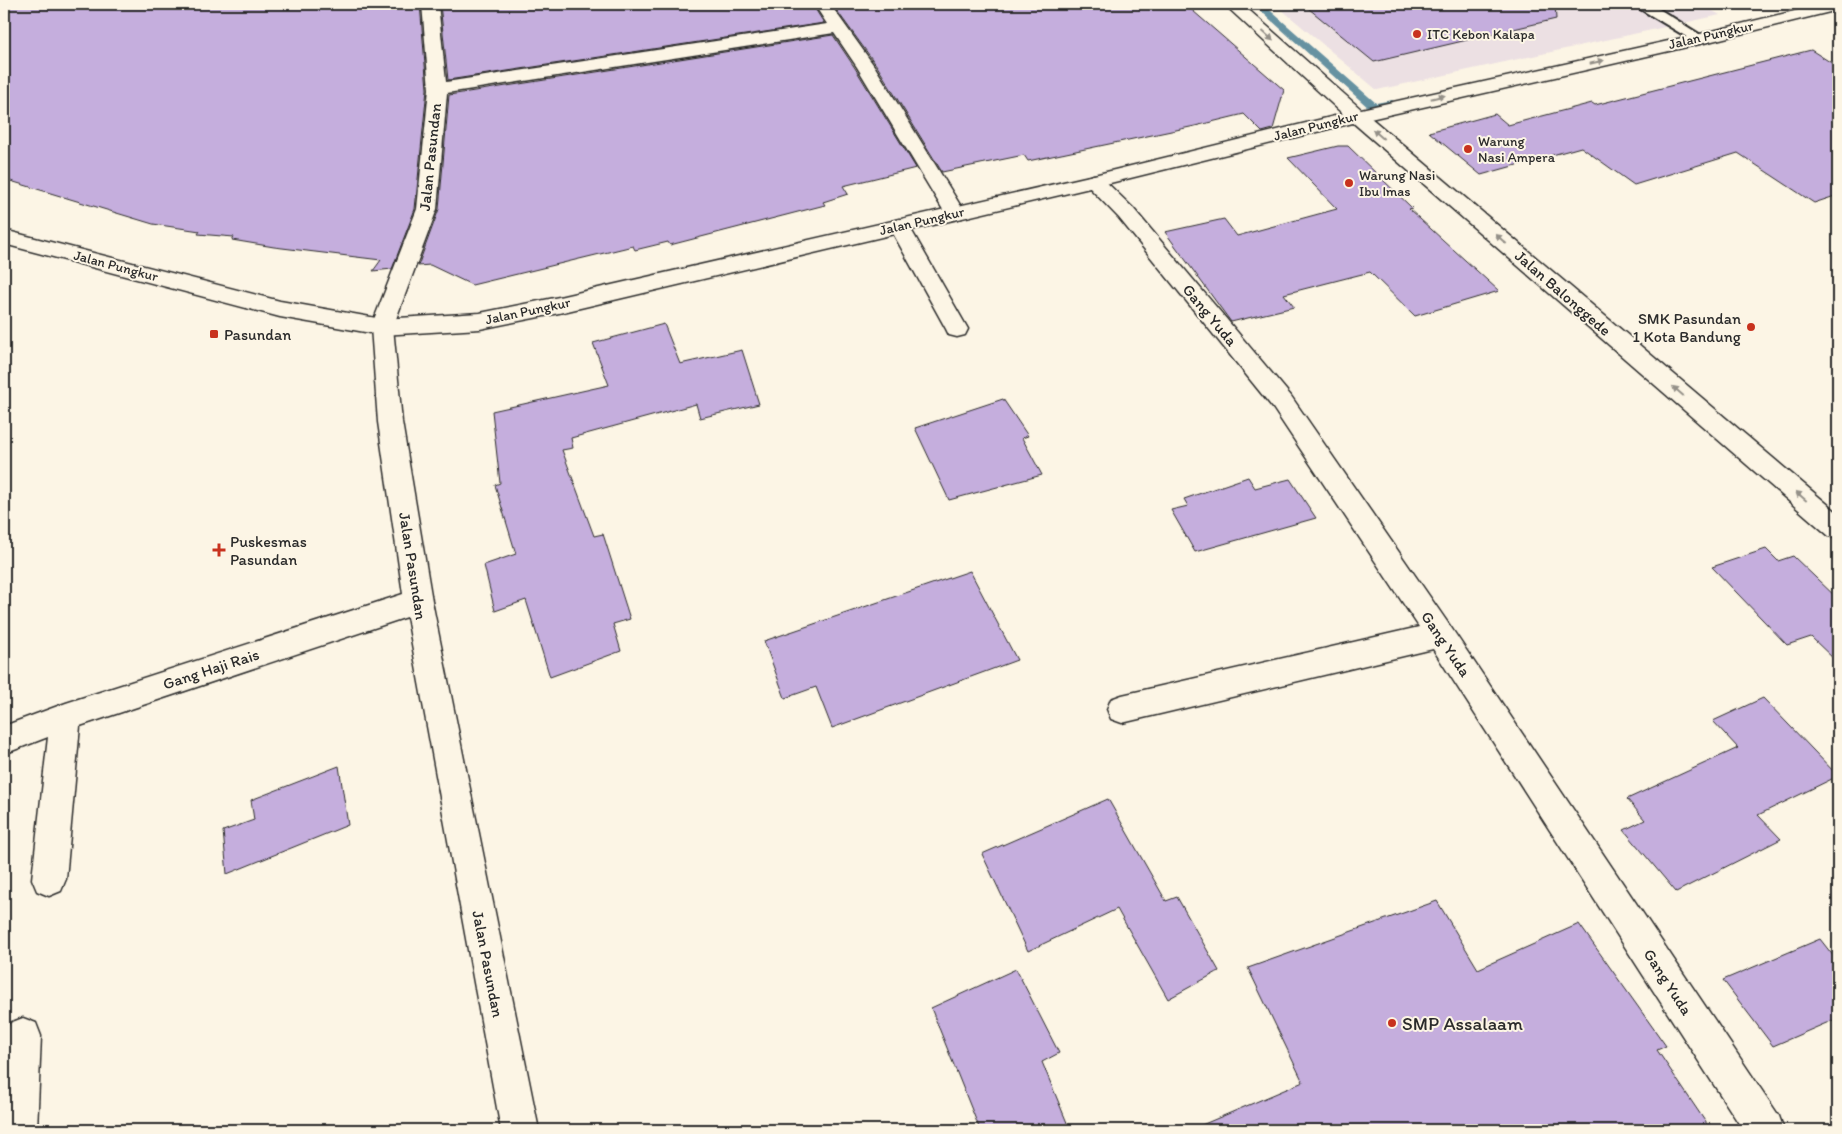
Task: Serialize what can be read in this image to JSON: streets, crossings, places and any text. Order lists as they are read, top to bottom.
{
  "streets": {
    "street": [
      "Jalan Pungkur",
      "Jalan Pasundan",
      "Jalan Balonggede",
      "Gang Yuda",
      "Gang Haji Rais"
    ]
  },
  "crossings": [
    ["Jalan Pungkur", "Jalan Pasundan"],
    ["Jalan Pungkur", "Jalan Balonggede"],
    ["Jalan Pungkur", "Gang Yuda"],
    ["Jalan Pasundan", "Gang Haji Rais"]
  ],
  "places": {
    "other": [
      "ITC Kebon Kalapa",
      "Warung Nasi Ampera",
      "Warung Nasi Ibu Imas",
      "SMK Pasundan 1 Kota Bandung",
      "SMP Assalaam"
    ],
    "transit": ["Pasundan"],
    "health": ["Puskesmas Pasundan"]
  }
}
